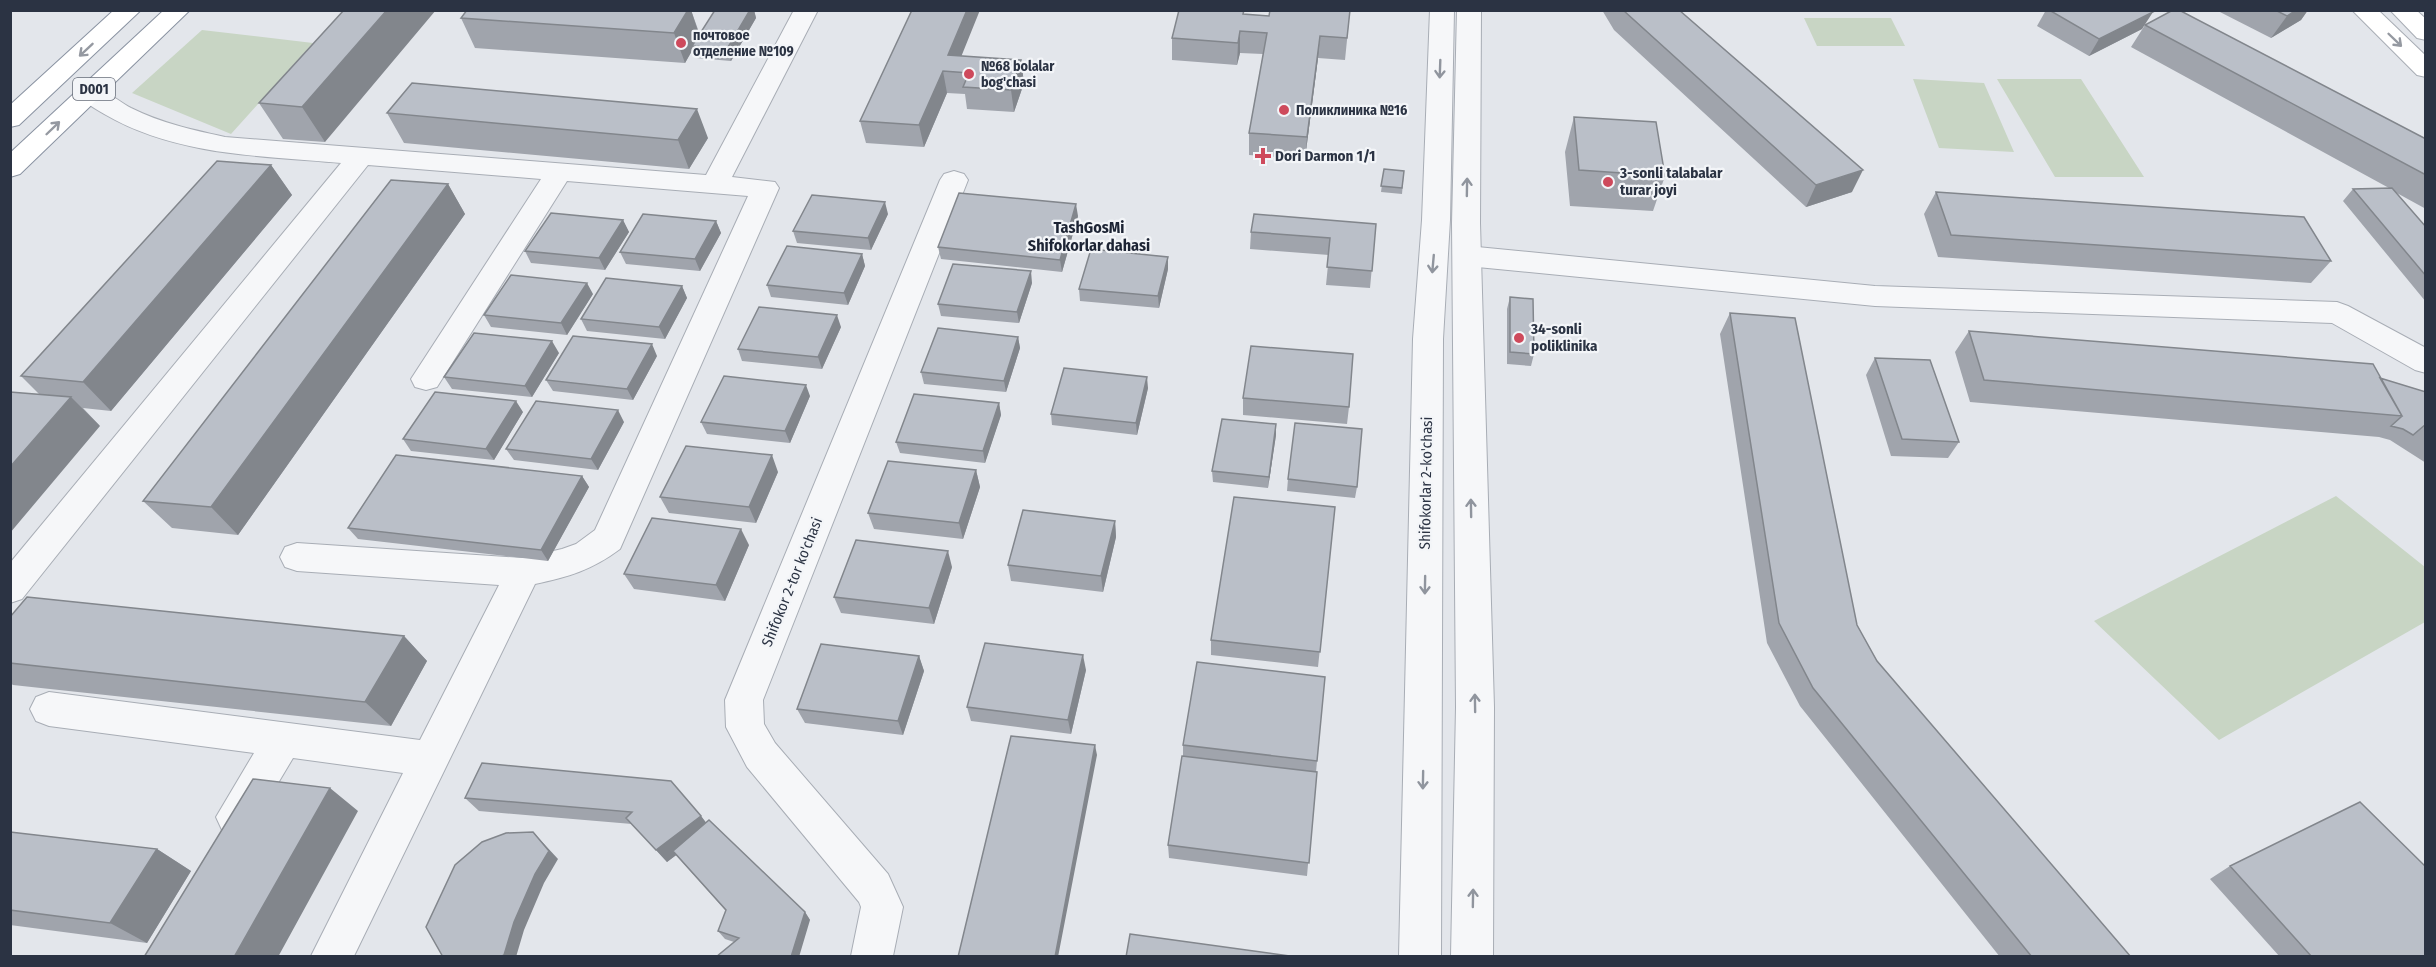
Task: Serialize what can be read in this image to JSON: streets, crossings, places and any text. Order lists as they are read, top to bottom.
{
  "streets": {
    "main road": ["D001"],
    "street": ["Shifokorlar 2-ko'chasi", "Shifokor 2-tor ko'chasi"]
  },
  "districts": ["TashGosMi Shifokorlar dahasi"],
  "places": {
    "other": [
      "почтовое отделение №109",
      "№68 bolalar bog'chasi",
      "Поликлиника №16",
      "3-sonli talabalar turar joyi",
      "34-sonli poliklinika"
    ],
    "health": ["Dori Darmon 1/1"]
  }
}
